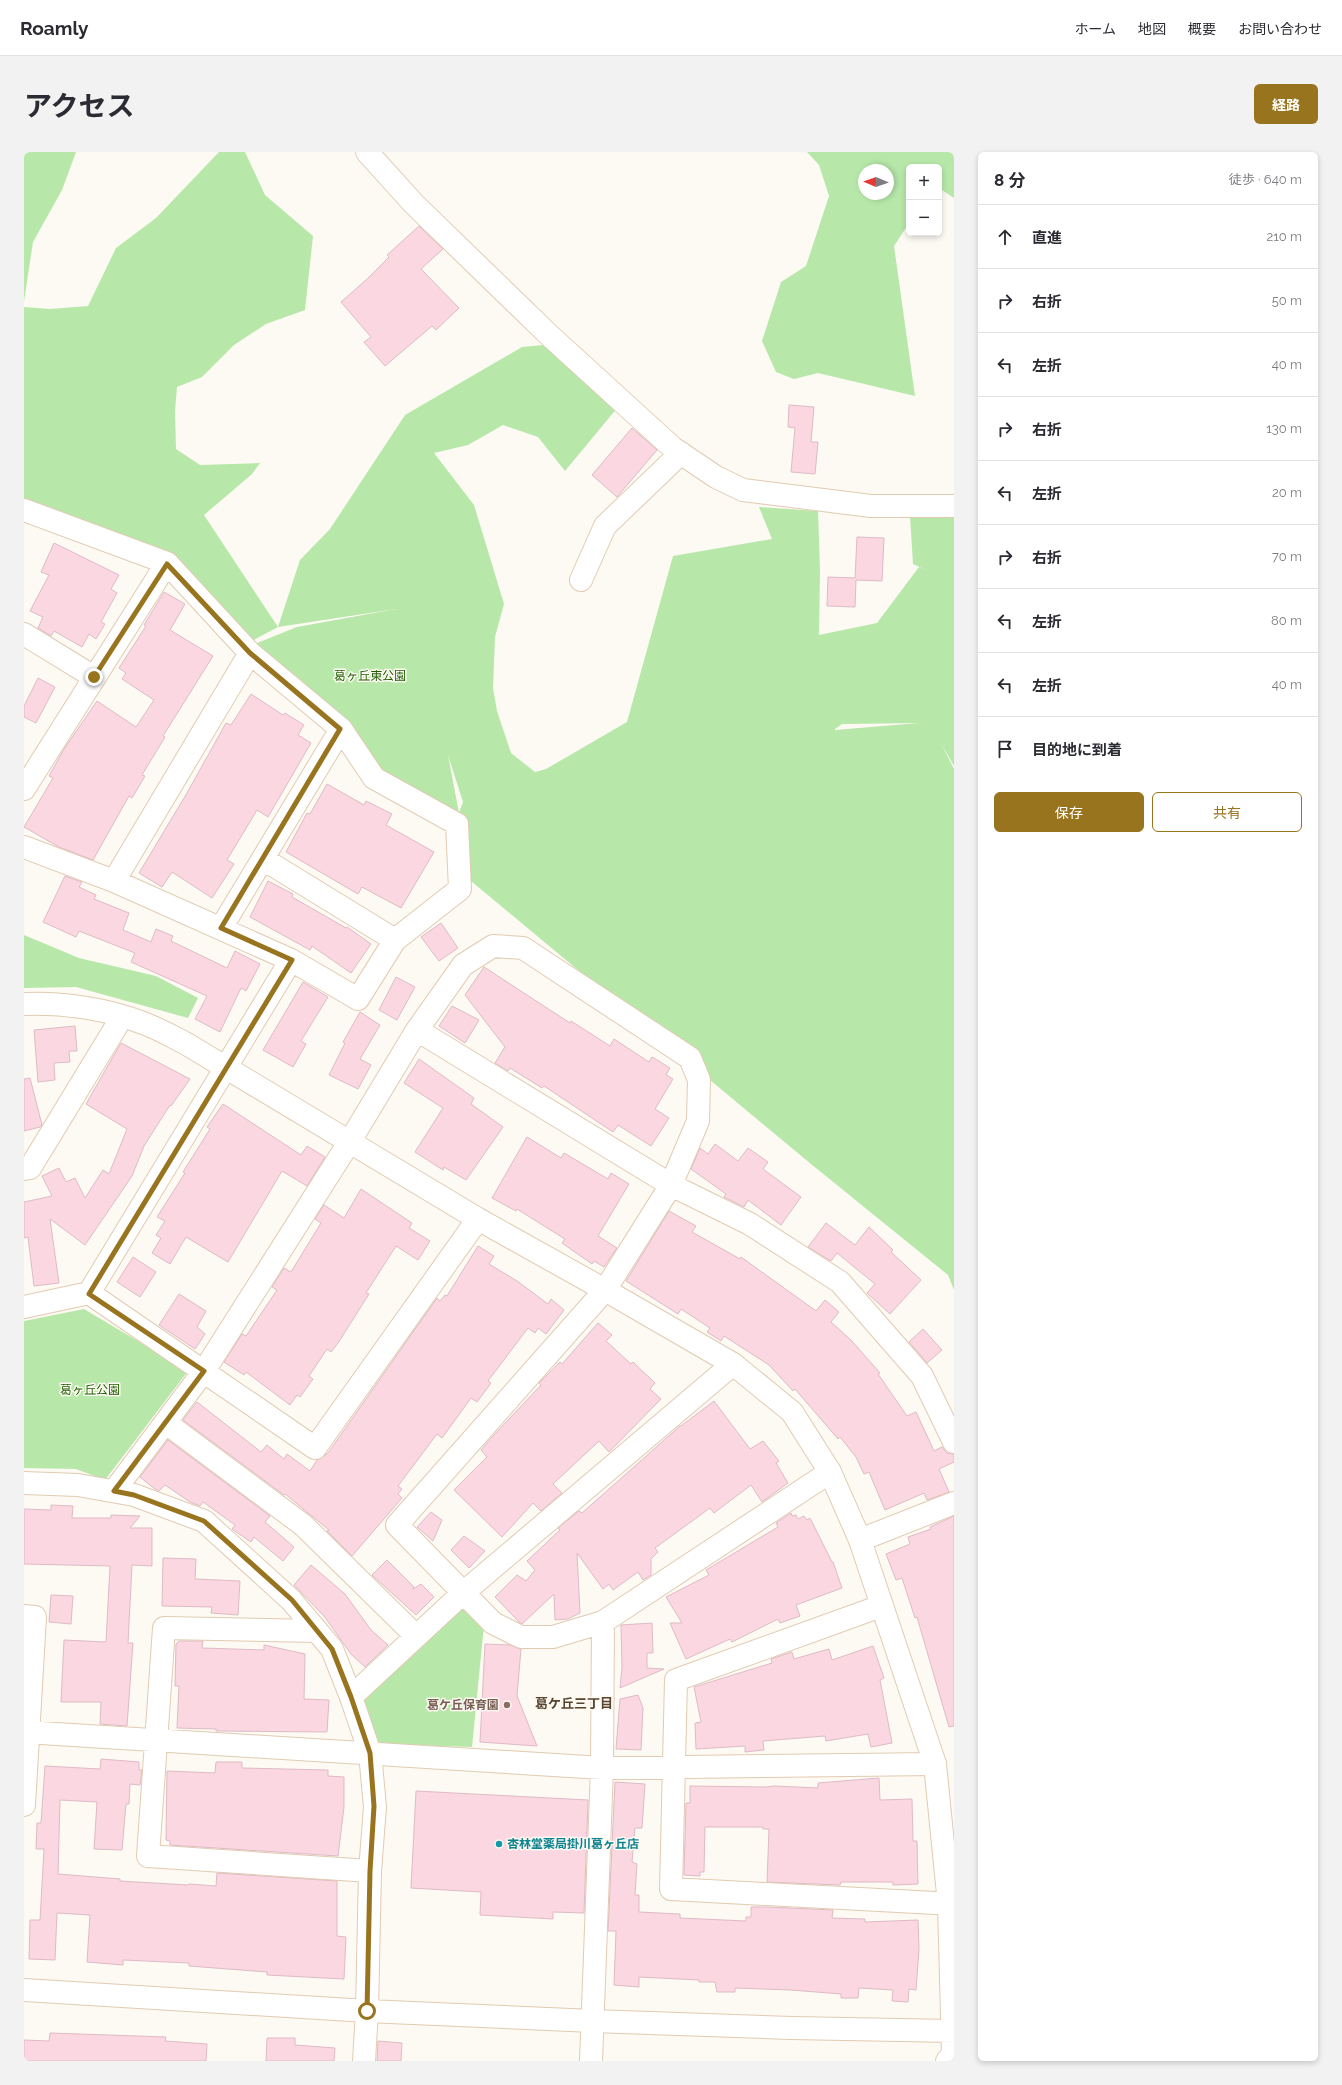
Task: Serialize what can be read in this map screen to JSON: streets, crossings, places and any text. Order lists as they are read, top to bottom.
{
  "districts": ["葛ケ丘三丁目"],
  "parks": ["葛ヶ丘東公園", "葛ヶ丘公園"],
  "places": ["葛ケ丘保育園", "杏林堂薬局掛川葛ヶ丘店"],
  "north": "left",
  "page": {
    "header": "Roamly",
    "nav": [
      "ホーム",
      "地図",
      "概要",
      "お問い合わせ"
    ],
    "title": "アクセス",
    "buttons": [
      "経路",
      ["保存", "共有"]
    ],
    "heading": ["8 分", "徒歩 · 640 m"],
    "map_buttons": ["+", "−"],
    "list": [
      ["直進", "210 m"],
      ["右折", "50 m"],
      ["左折", "40 m"],
      ["右折", "130 m"],
      ["左折", "20 m"],
      ["右折", "70 m"],
      ["左折", "80 m"],
      ["左折", "40 m"],
      "目的地に到着"
    ]
  }
}
